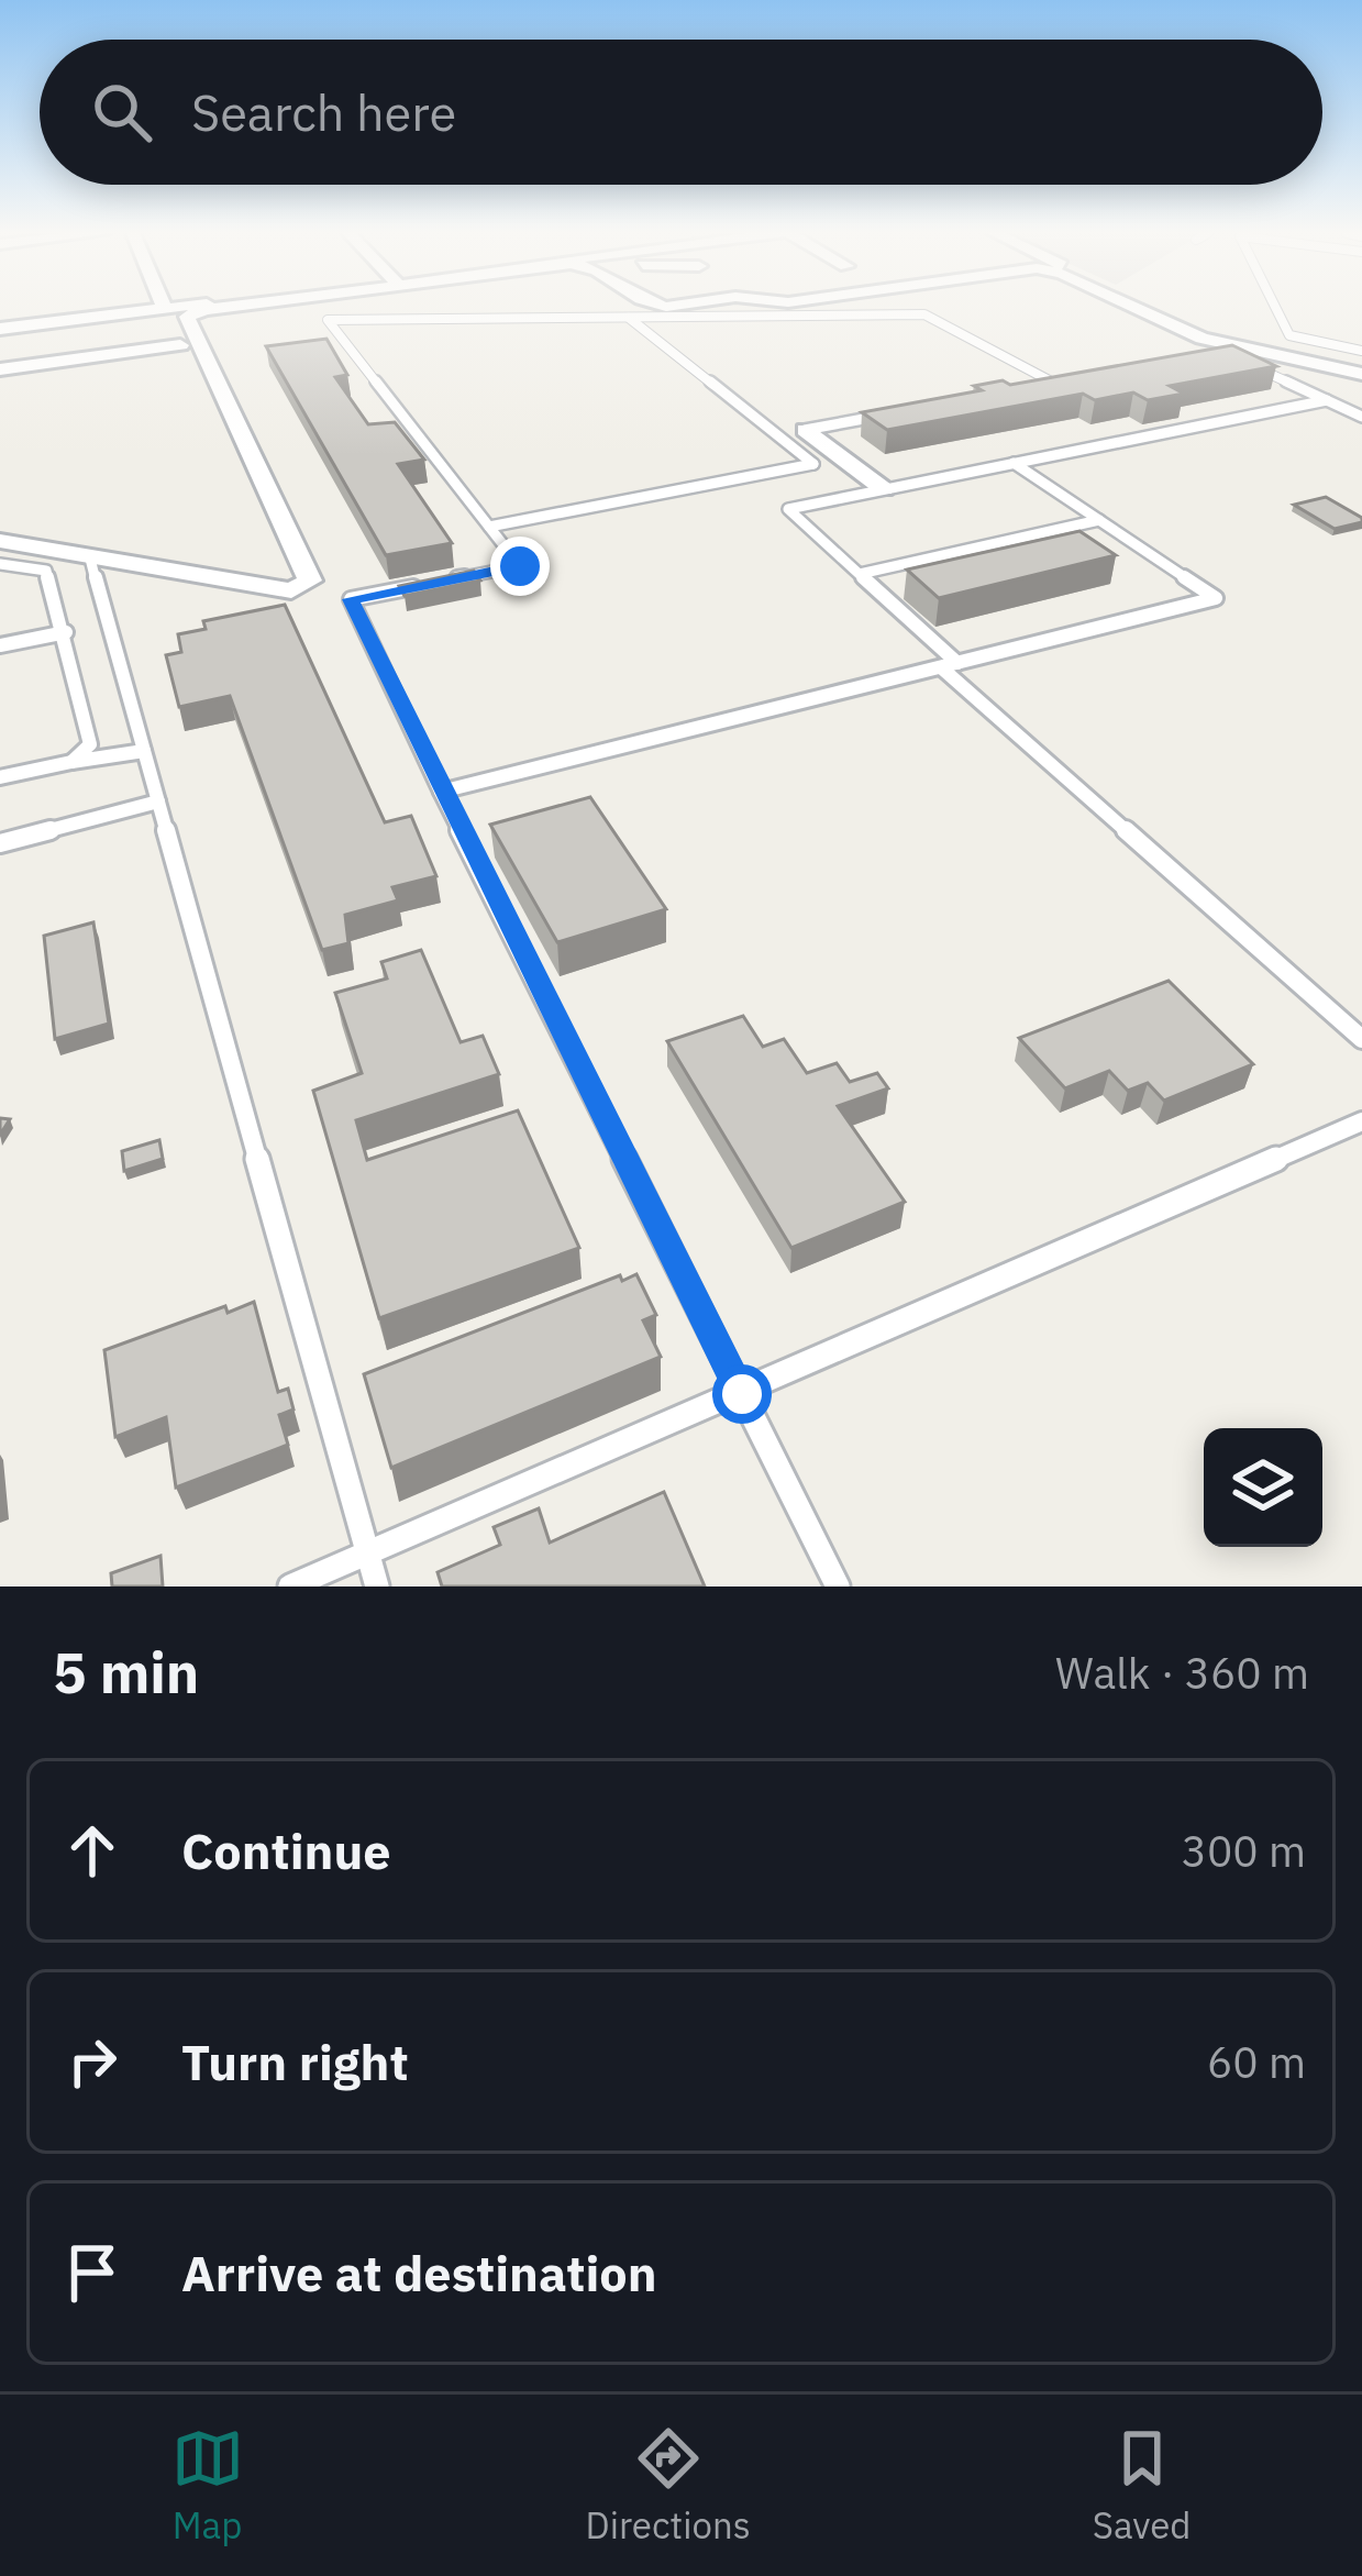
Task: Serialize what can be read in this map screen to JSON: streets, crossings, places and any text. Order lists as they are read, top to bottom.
{
  "page": {
    "search": "Search here",
    "heading": ["5 min", "Walk · 360 m"],
    "list": [
      ["Continue", "300 m"],
      ["Turn right", "60 m"],
      "Arrive at destination"
    ],
    "nav": ["Map", "Directions", "Saved"]
  }
}
